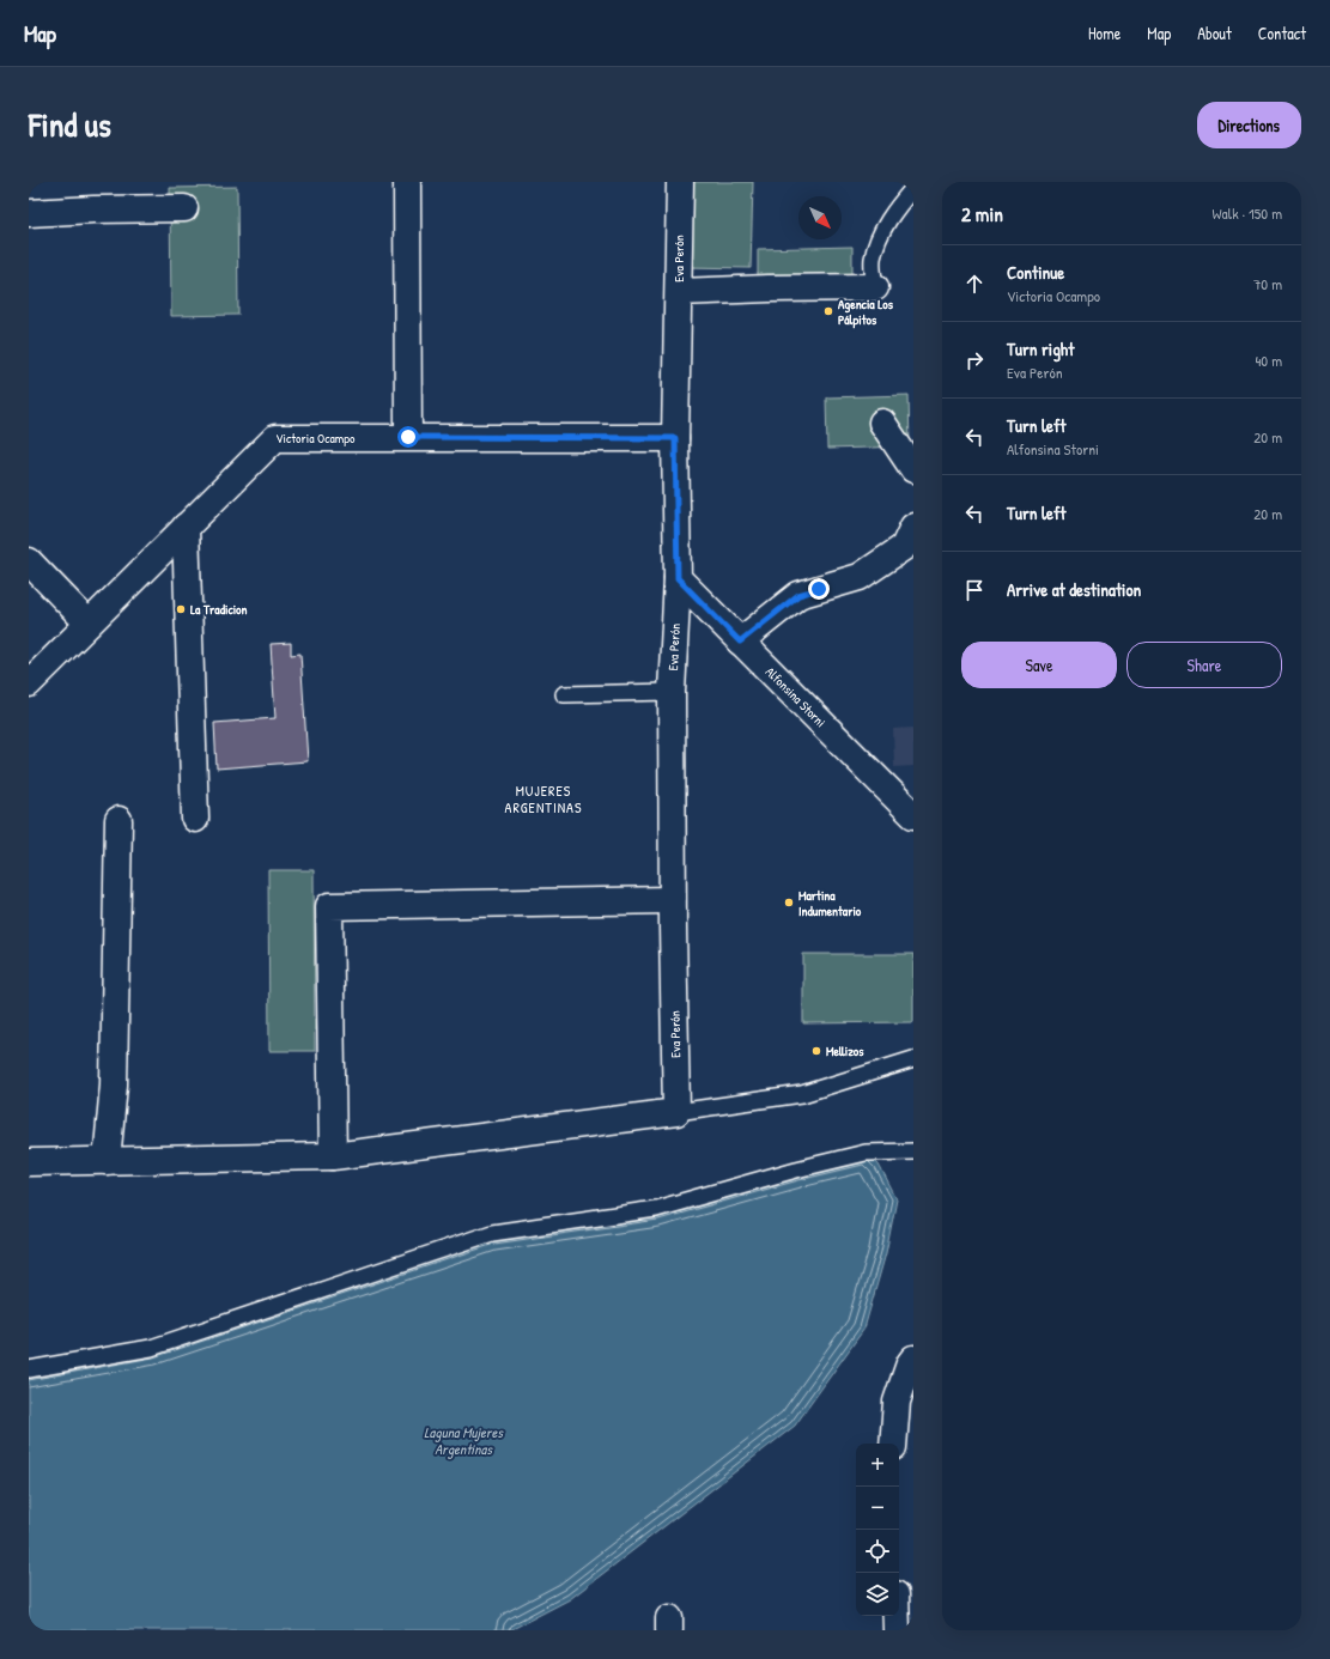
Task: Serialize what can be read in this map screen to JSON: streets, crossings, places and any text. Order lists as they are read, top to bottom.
{
  "streets": {
    "street": ["Eva Perón", "Victoria Ocampo", "Alfonsina Storni"]
  },
  "crossings": [
    ["Eva Perón", "Victoria Ocampo"],
    ["Eva Perón", "Alfonsina Storni"]
  ],
  "districts": ["MUJERES ARGENTINAS"],
  "water": ["Laguna Mujeres Argentinas"],
  "places": [
    "Agencia Los Pálpitos",
    "La Tradicion",
    "Martina Indumentario",
    "Mellizos"
  ],
  "north": "bottom right",
  "page": {
    "header": "Map",
    "nav": [
      "Home",
      "Map",
      "About",
      "Contact"
    ],
    "title": "Find us",
    "buttons": [
      "Directions",
      ["Save", "Share"]
    ],
    "heading": ["2 min", "Walk · 150 m"],
    "list": [
      ["Continue", "Victoria Ocampo", "70 m"],
      ["Turn right", "Eva Perón", "40 m"],
      ["Turn left", "Alfonsina Storni", "20 m"],
      ["Turn left", "20 m"],
      "Arrive at destination"
    ],
    "map_buttons": ["+", "−"]
  }
}
